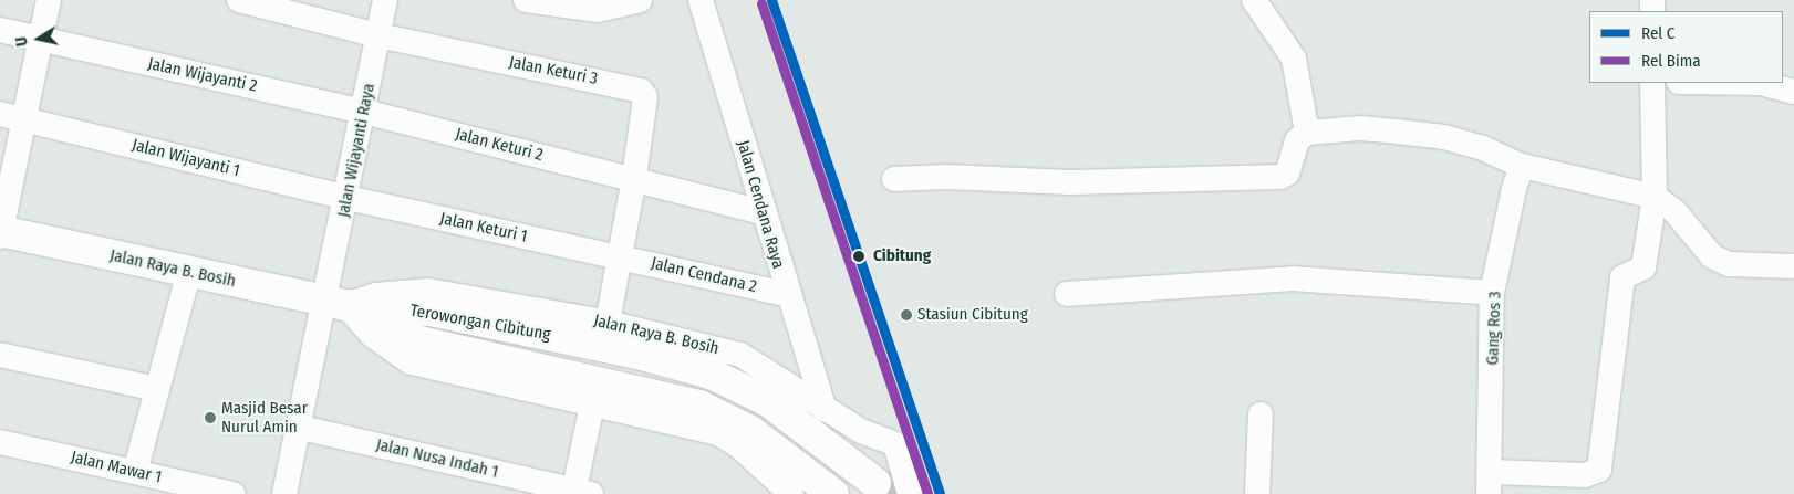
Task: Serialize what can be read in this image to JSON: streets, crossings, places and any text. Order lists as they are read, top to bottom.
{
  "streets": {
    "main road": ["Jalan Raya B. Bosih", "Terowongan Cibitung"],
    "street": [
      "Jalan Keturi 3",
      "Jalan Wijayanti 2",
      "Jalan Keturi 2",
      "Jalan Wijayanti Raya",
      "Jalan Wijayanti 1",
      "Jalan Cendana Raya",
      "Jalan Keturi 1",
      "Jalan Cendana 2",
      "Gang Ros 3",
      "Jalan Nusa Indah 1",
      "Jalan Mawar 1"
    ]
  },
  "crossings": [
    ["Jalan Keturi 3", "Jalan Keturi 2"],
    ["Jalan Keturi 3", "Jalan Wijayanti Raya"],
    ["Jalan Wijayanti 2", "Jalan Keturi 2"],
    ["Jalan Wijayanti 2", "Jalan Wijayanti Raya"],
    ["Jalan Keturi 2", "Jalan Wijayanti Raya"],
    ["Jalan Keturi 2", "Jalan Cendana Raya"],
    ["Jalan Wijayanti Raya", "Jalan Wijayanti 1"],
    ["Jalan Wijayanti Raya", "Jalan Keturi 1"],
    ["Jalan Wijayanti Raya", "Jalan Raya B. Bosih"],
    ["Jalan Wijayanti Raya", "Terowongan Cibitung"],
    ["Jalan Wijayanti Raya", "Jalan Nusa Indah 1"],
    ["Jalan Wijayanti 1", "Jalan Keturi 1"],
    ["Jalan Cendana Raya", "Jalan Raya B. Bosih"],
    ["Jalan Cendana Raya", "Jalan Cendana 2"],
    ["Jalan Keturi 1", "Jalan Cendana 2"],
    ["Jalan Raya B. Bosih", "Terowongan Cibitung"]
  ],
  "places": ["Cibitung", "Stasiun Cibitung", "Masjid Besar Nurul Amin"],
  "lines": ["rail line C", "rail line Bima"],
  "legend": ["Rel C", "Rel Bima"],
  "north": "left"
}
